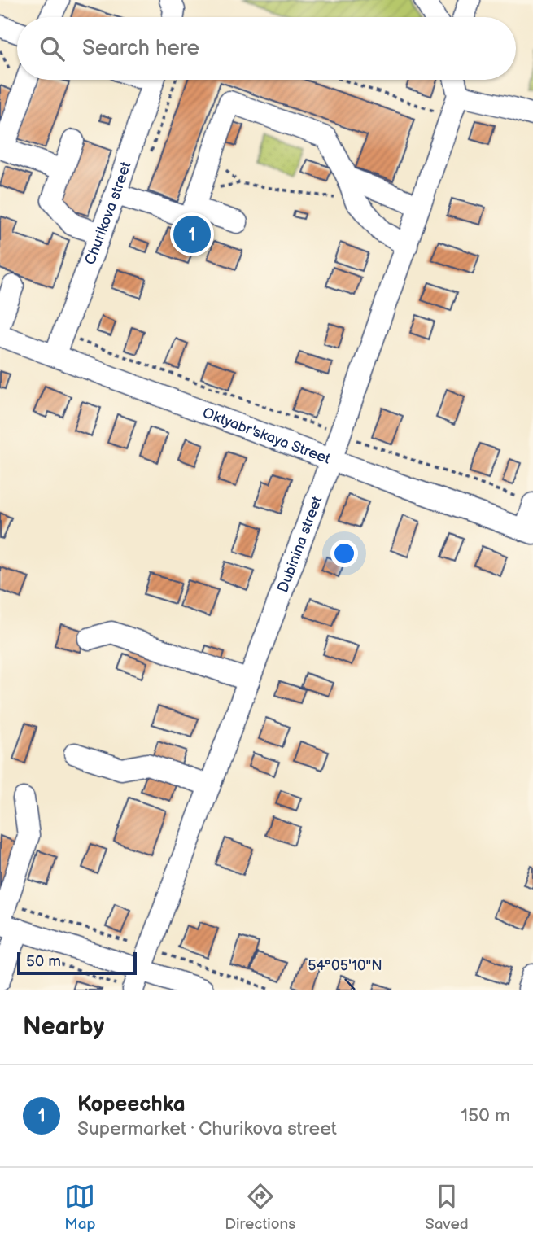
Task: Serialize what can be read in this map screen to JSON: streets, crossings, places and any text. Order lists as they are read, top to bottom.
{
  "streets": {
    "street": ["Churikova street", "Oktyabr'skaya Street", "Dubinina street"]
  },
  "crossings": [
    ["Churikova street", "Oktyabr'skaya Street"],
    ["Oktyabr'skaya Street", "Dubinina street"]
  ],
  "scale_bar": "50 m",
  "page": {
    "search": "Search here",
    "pins": "1",
    "scale": "50 m",
    "heading": "Nearby",
    "list": [
      {
        "mark": "1",
        "name": "Kopeechka",
        "note": "Supermarket · Churikova street",
        "value": "150 m"
      }
    ],
    "nav": ["Map", "Directions", "Saved"]
  },
  "coordinates": ["54°05'10\"N"]
}
